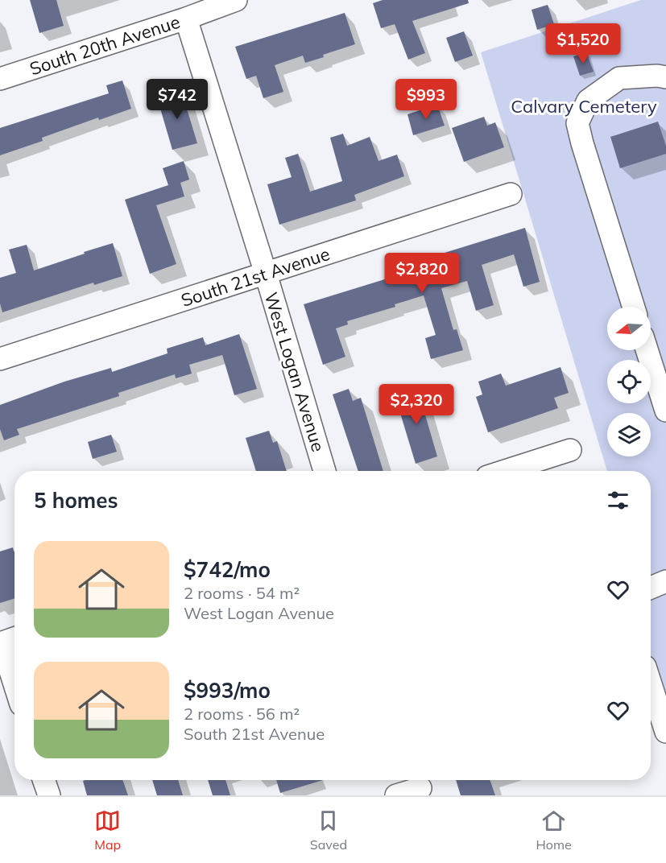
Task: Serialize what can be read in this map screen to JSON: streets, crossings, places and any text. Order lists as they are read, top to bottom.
{
  "streets": {
    "street": ["South 20th Avenue", "South 21st Avenue", "West Logan Avenue"]
  },
  "crossings": [
    ["South 20th Avenue", "West Logan Avenue"],
    ["South 21st Avenue", "West Logan Avenue"]
  ],
  "parks": ["Calvary Cemetery"],
  "north": "left",
  "page": {
    "price": [
      "$1,520",
      "$742",
      "$993",
      "$2,820",
      "$2,320"
    ],
    "heading": "5 homes",
    "list": [
      {
        "name": "$742/mo",
        "note": "2 rooms · 54 m² · West Logan Avenue"
      },
      {
        "name": "$993/mo",
        "note": "2 rooms · 56 m² · South 21st Avenue"
      }
    ],
    "tabs": ["Map", "Saved", "Home"]
  }
}
